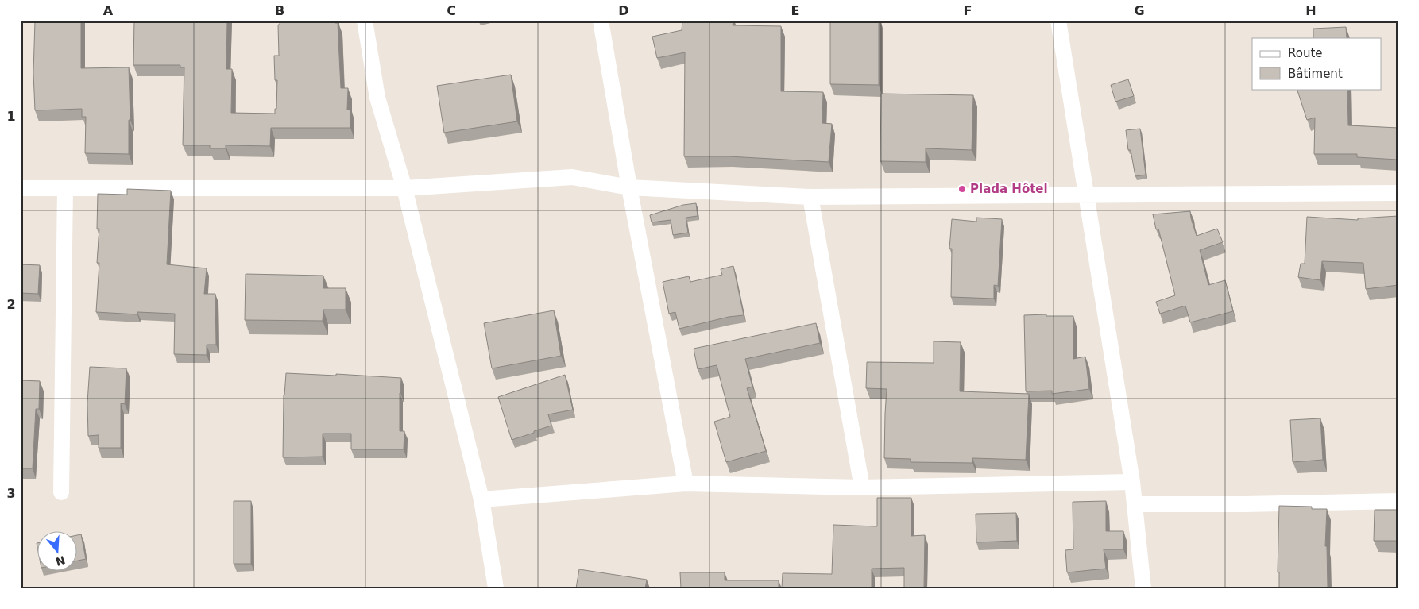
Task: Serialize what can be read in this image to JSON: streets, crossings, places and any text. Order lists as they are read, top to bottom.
{
  "places": ["Plada Hôtel"],
  "legend": ["Route", "Bâtiment"],
  "north": "bottom",
  "grid": {
    "columns": [
      "A",
      "B",
      "C",
      "D",
      "E",
      "F",
      "G",
      "H"
    ],
    "rows": ["1", "2", "3"]
  }
}
